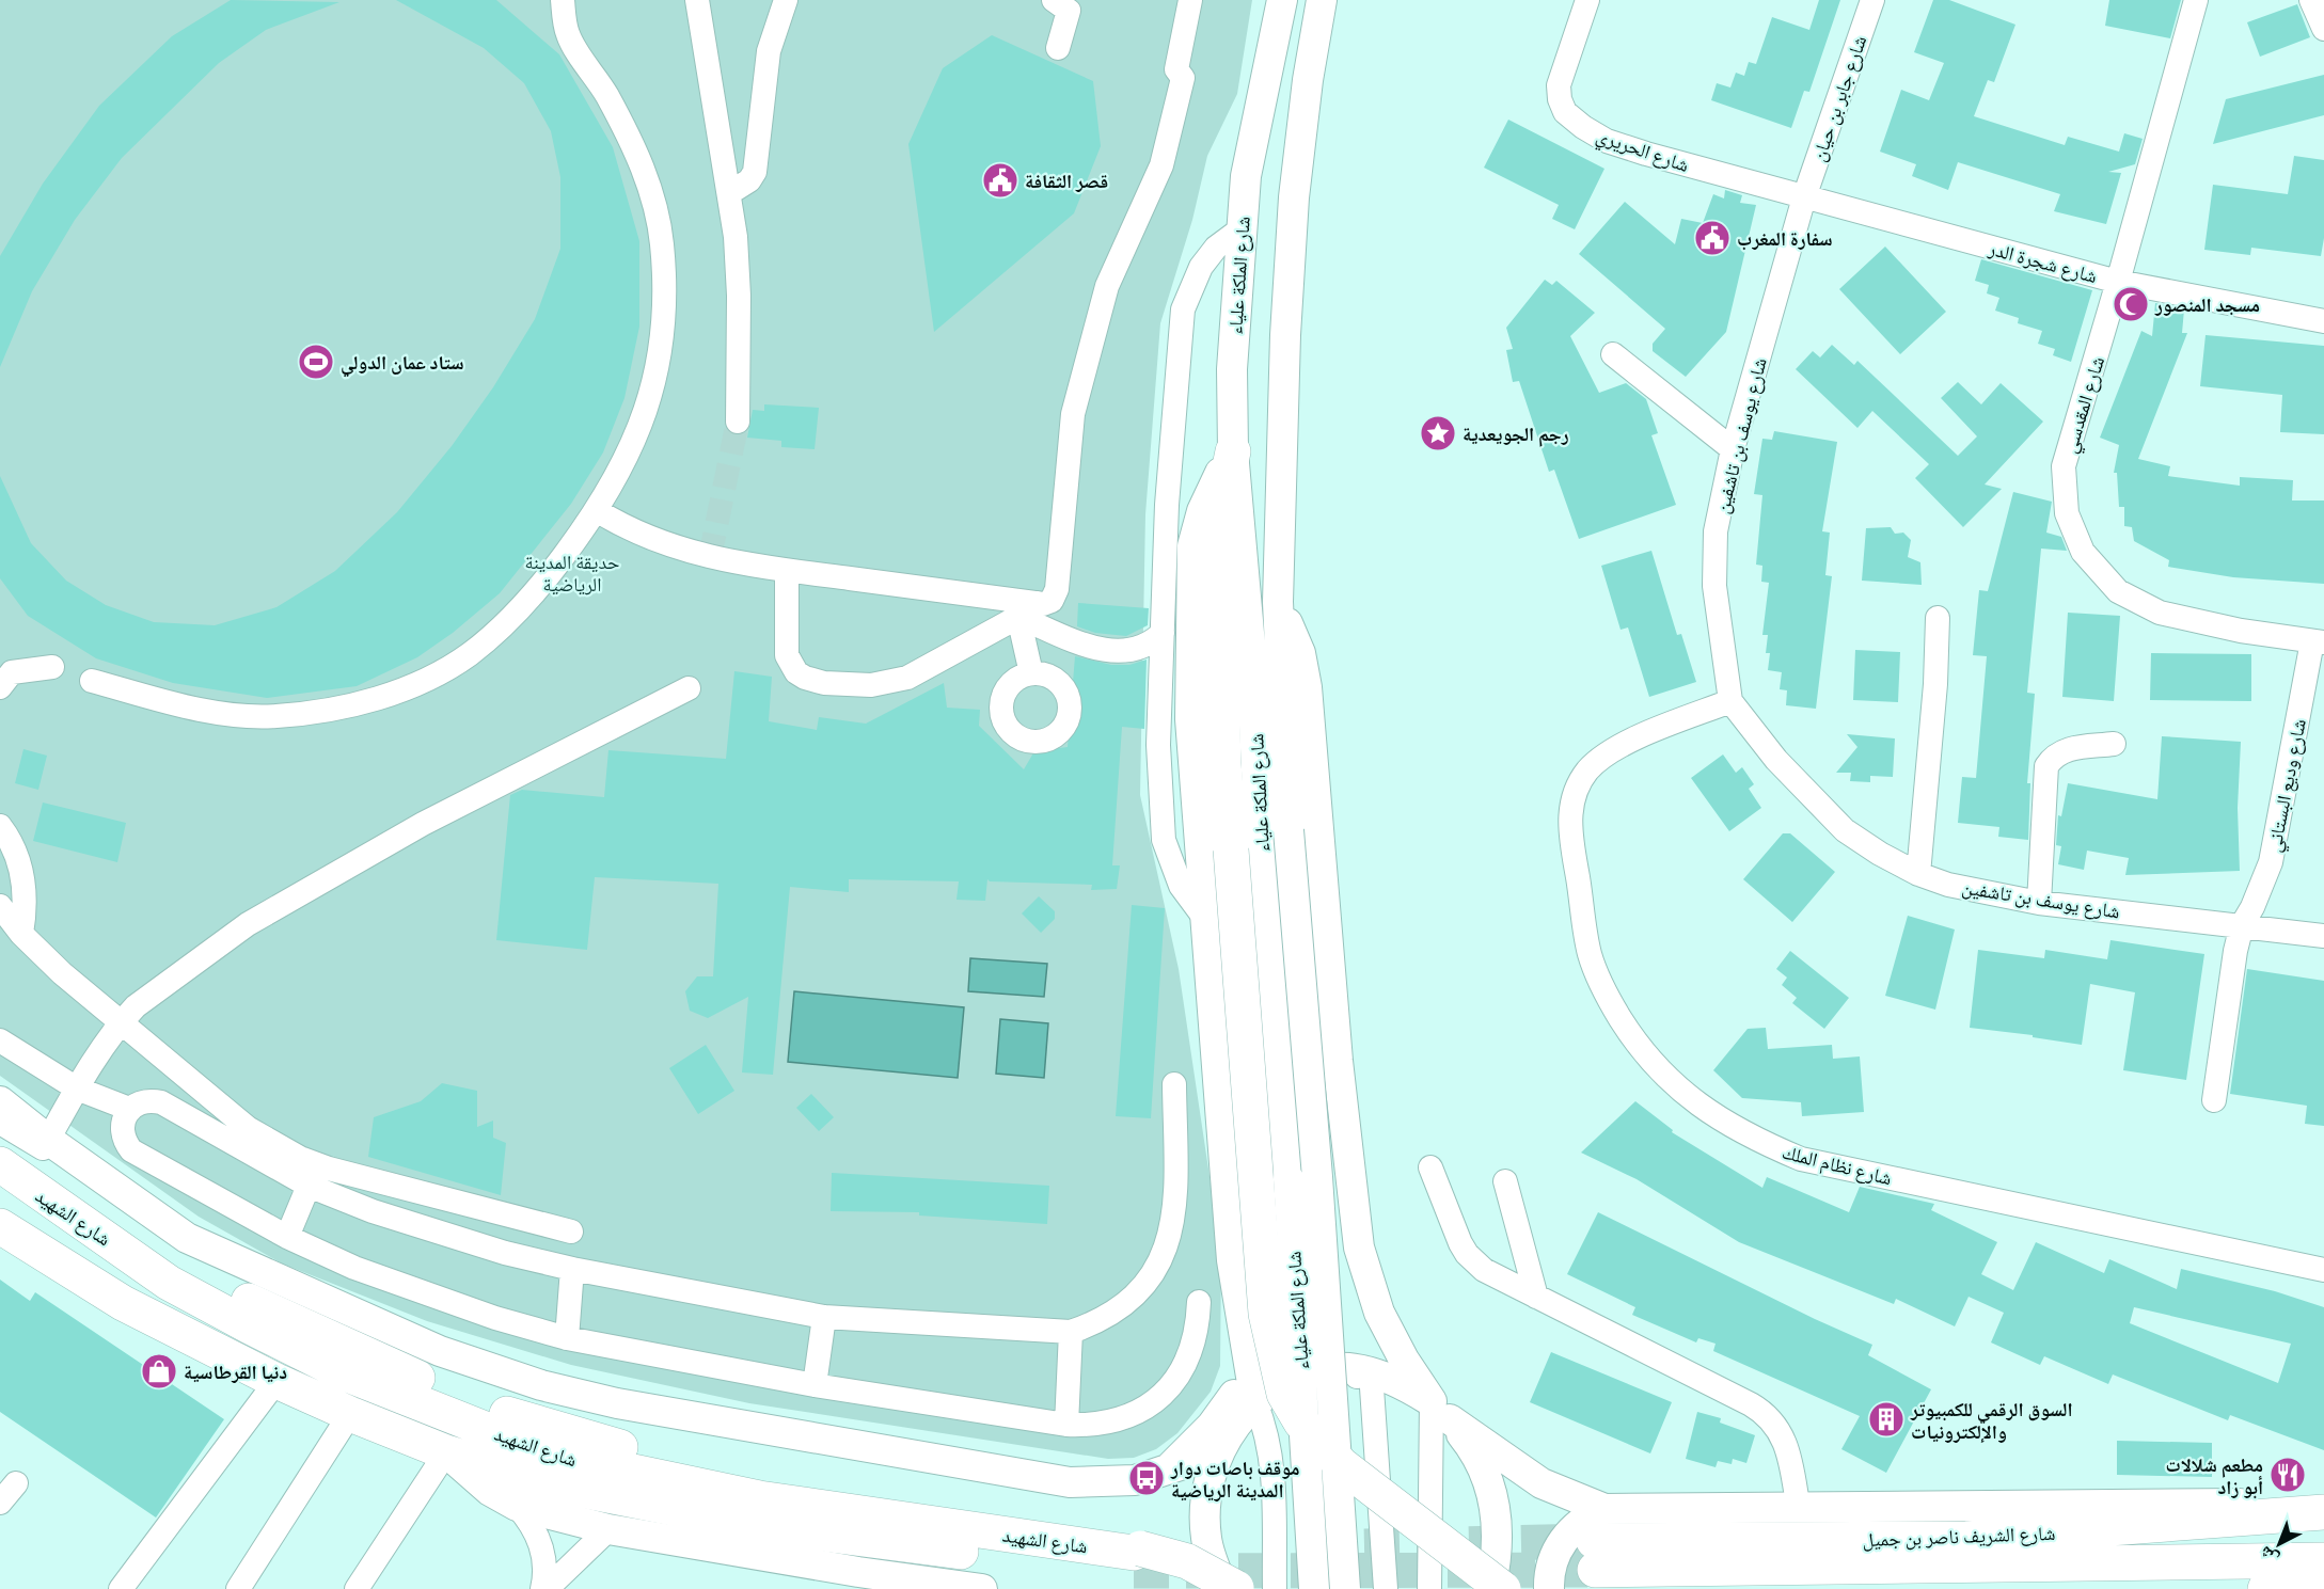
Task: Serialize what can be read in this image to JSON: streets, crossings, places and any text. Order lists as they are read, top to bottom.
{
  "streets": {
    "highway": ["شارع الشهيد", "شارع الشريف ناصر بن جميل"],
    "main road": ["شارع الملكة علياء"],
    "street": [
      "شارع جابر بن حيان",
      "شارع الحريري",
      "شارع شجرة الدر",
      "شارع المقدسي",
      "شارع يوسف بن تاشفين",
      "شارع وديع البستاني",
      "شارع نظام الملك"
    ]
  },
  "crossings": [
    ["شارع جابر بن حيان", "شارع الحريري"],
    ["شارع جابر بن حيان", "شارع شجرة الدر"],
    ["شارع جابر بن حيان", "شارع يوسف بن تاشفين"],
    ["شارع الحريري", "شارع شجرة الدر"],
    ["شارع الحريري", "شارع يوسف بن تاشفين"],
    ["شارع شجرة الدر", "شارع المقدسي"],
    ["شارع شجرة الدر", "شارع يوسف بن تاشفين"],
    ["شارع المقدسي", "شارع وديع البستاني"],
    ["شارع يوسف بن تاشفين", "شارع وديع البستاني"],
    ["شارع يوسف بن تاشفين", "شارع نظام الملك"]
  ],
  "parks": ["حديقة المدينة الرياضية"],
  "places": {
    "public building": ["قصر الثقافة", "سفارة المغرب"],
    "mosque": ["مسجد المنصور"],
    "sports": ["ستاد عمان الدولي"],
    "place": ["رجم الجويعدية"],
    "shop": ["دنيا القرطاسية"],
    "building": ["السوق الرقمي للكمبيوتر والإلكترونيات"],
    "restaurant": ["مطعم شلالات أبو زاد"],
    "bus stop": ["موقف باصات دوار المدينة الرياضية"]
  },
  "north": "bottom left"
}
